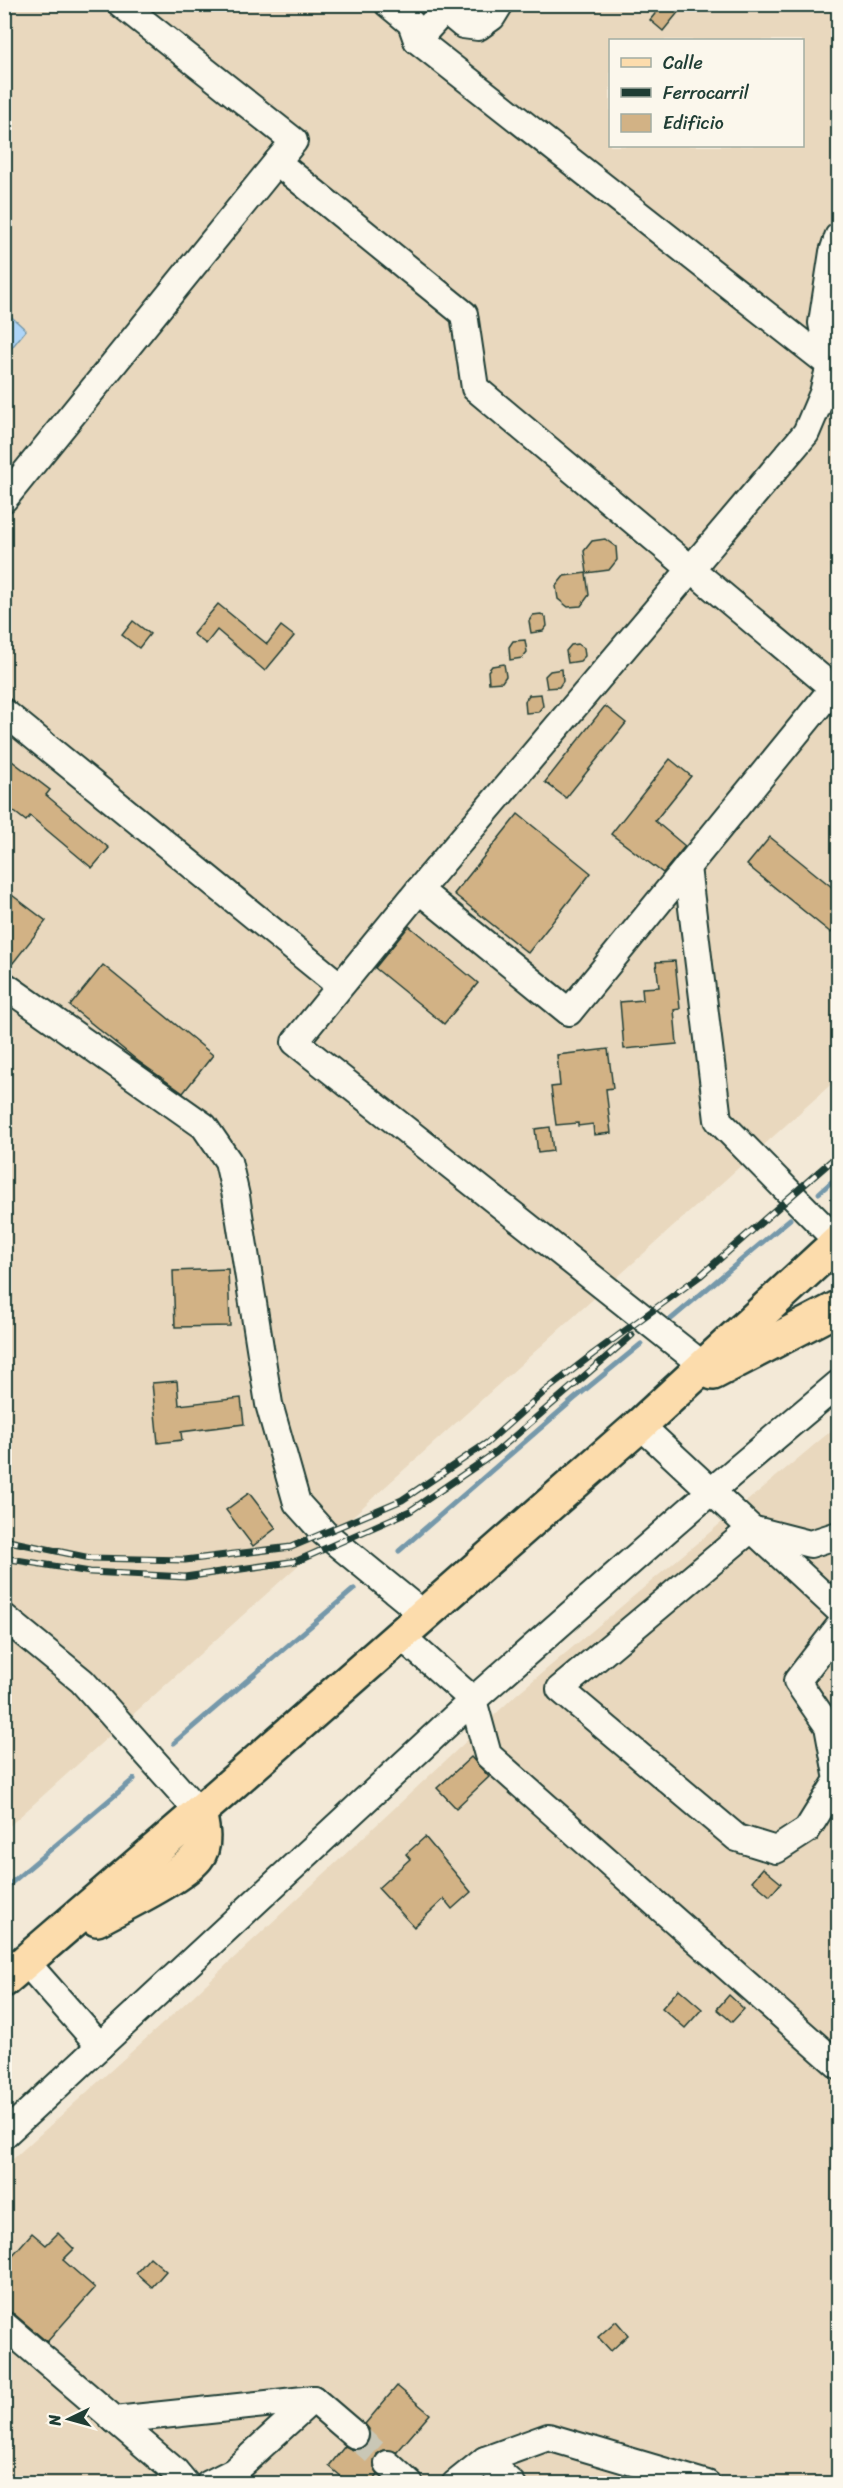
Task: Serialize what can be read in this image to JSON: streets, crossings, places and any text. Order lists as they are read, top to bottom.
{
  "legend": ["Calle", "Ferrocarril", "Edificio"],
  "north": "left"
}
